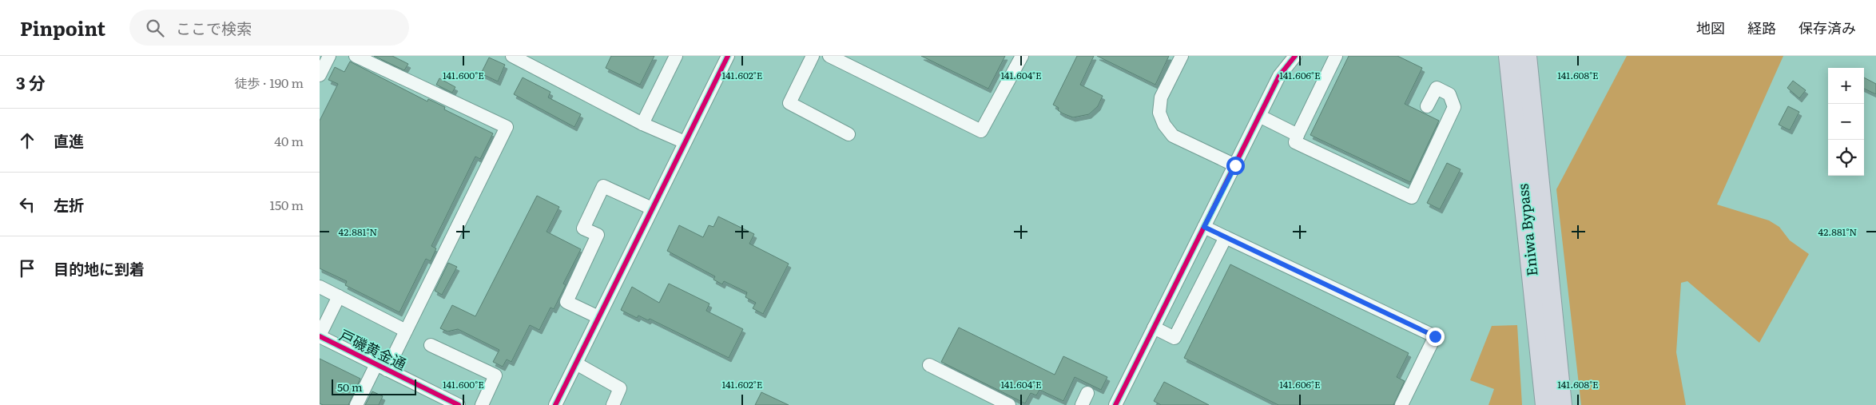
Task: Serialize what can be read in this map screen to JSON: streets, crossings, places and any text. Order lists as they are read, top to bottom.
{
  "streets": {
    "highway": ["Eniwa Bypass"],
    "street": ["戸磯黄金通"]
  },
  "scale_bar": "50 m",
  "page": {
    "header": "Pinpoint",
    "search": "ここで検索",
    "nav": ["地図", "経路", "保存済み"],
    "heading": ["3 分", "徒歩 · 190 m"],
    "map_buttons": ["+", "−"],
    "list": [
      ["直進", "40 m"],
      ["左折", "150 m"],
      "目的地に到着"
    ],
    "scale": "50 m"
  },
  "coordinates": [
    "141.600°E",
    "141.602°E",
    "141.604°E",
    "141.606°E",
    "141.608°E",
    "42.881°N"
  ]
}
